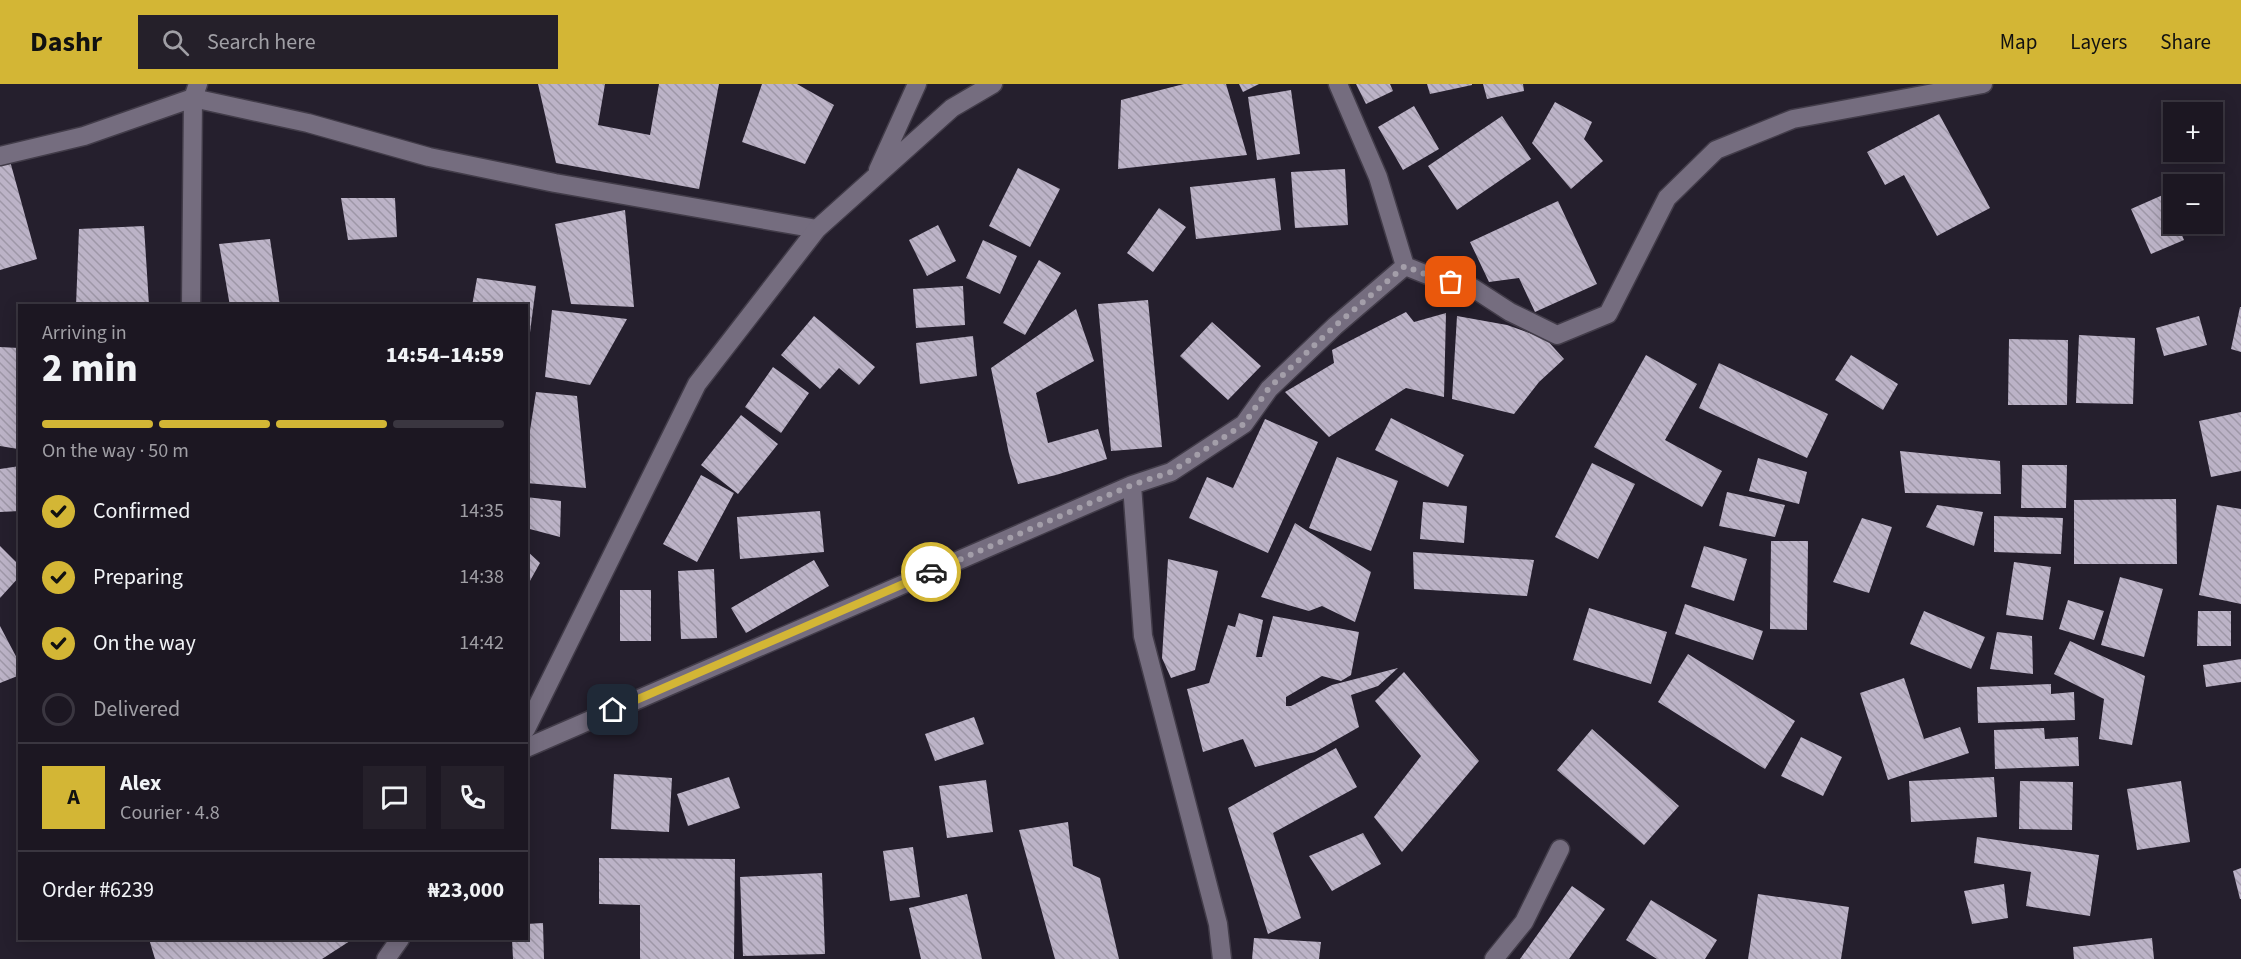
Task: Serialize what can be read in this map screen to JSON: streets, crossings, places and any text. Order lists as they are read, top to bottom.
{
  "page": {
    "header": "Dashr",
    "search": "Search here",
    "nav": ["Map", "Layers", "Share"],
    "map_buttons": ["+", "−"],
    "heading": ["2 min", "Arriving in", "14:54–14:59"],
    "panel": [
      "Alex",
      "Courier · 4.8",
      "Order #6239",
      "₦23,000"
    ],
    "bar": "On the way · 50 m",
    "list": [
      ["Confirmed", "14:35"],
      ["Preparing", "14:38"],
      ["On the way", "14:42"],
      "Delivered"
    ],
    "round": "A"
  }
}
